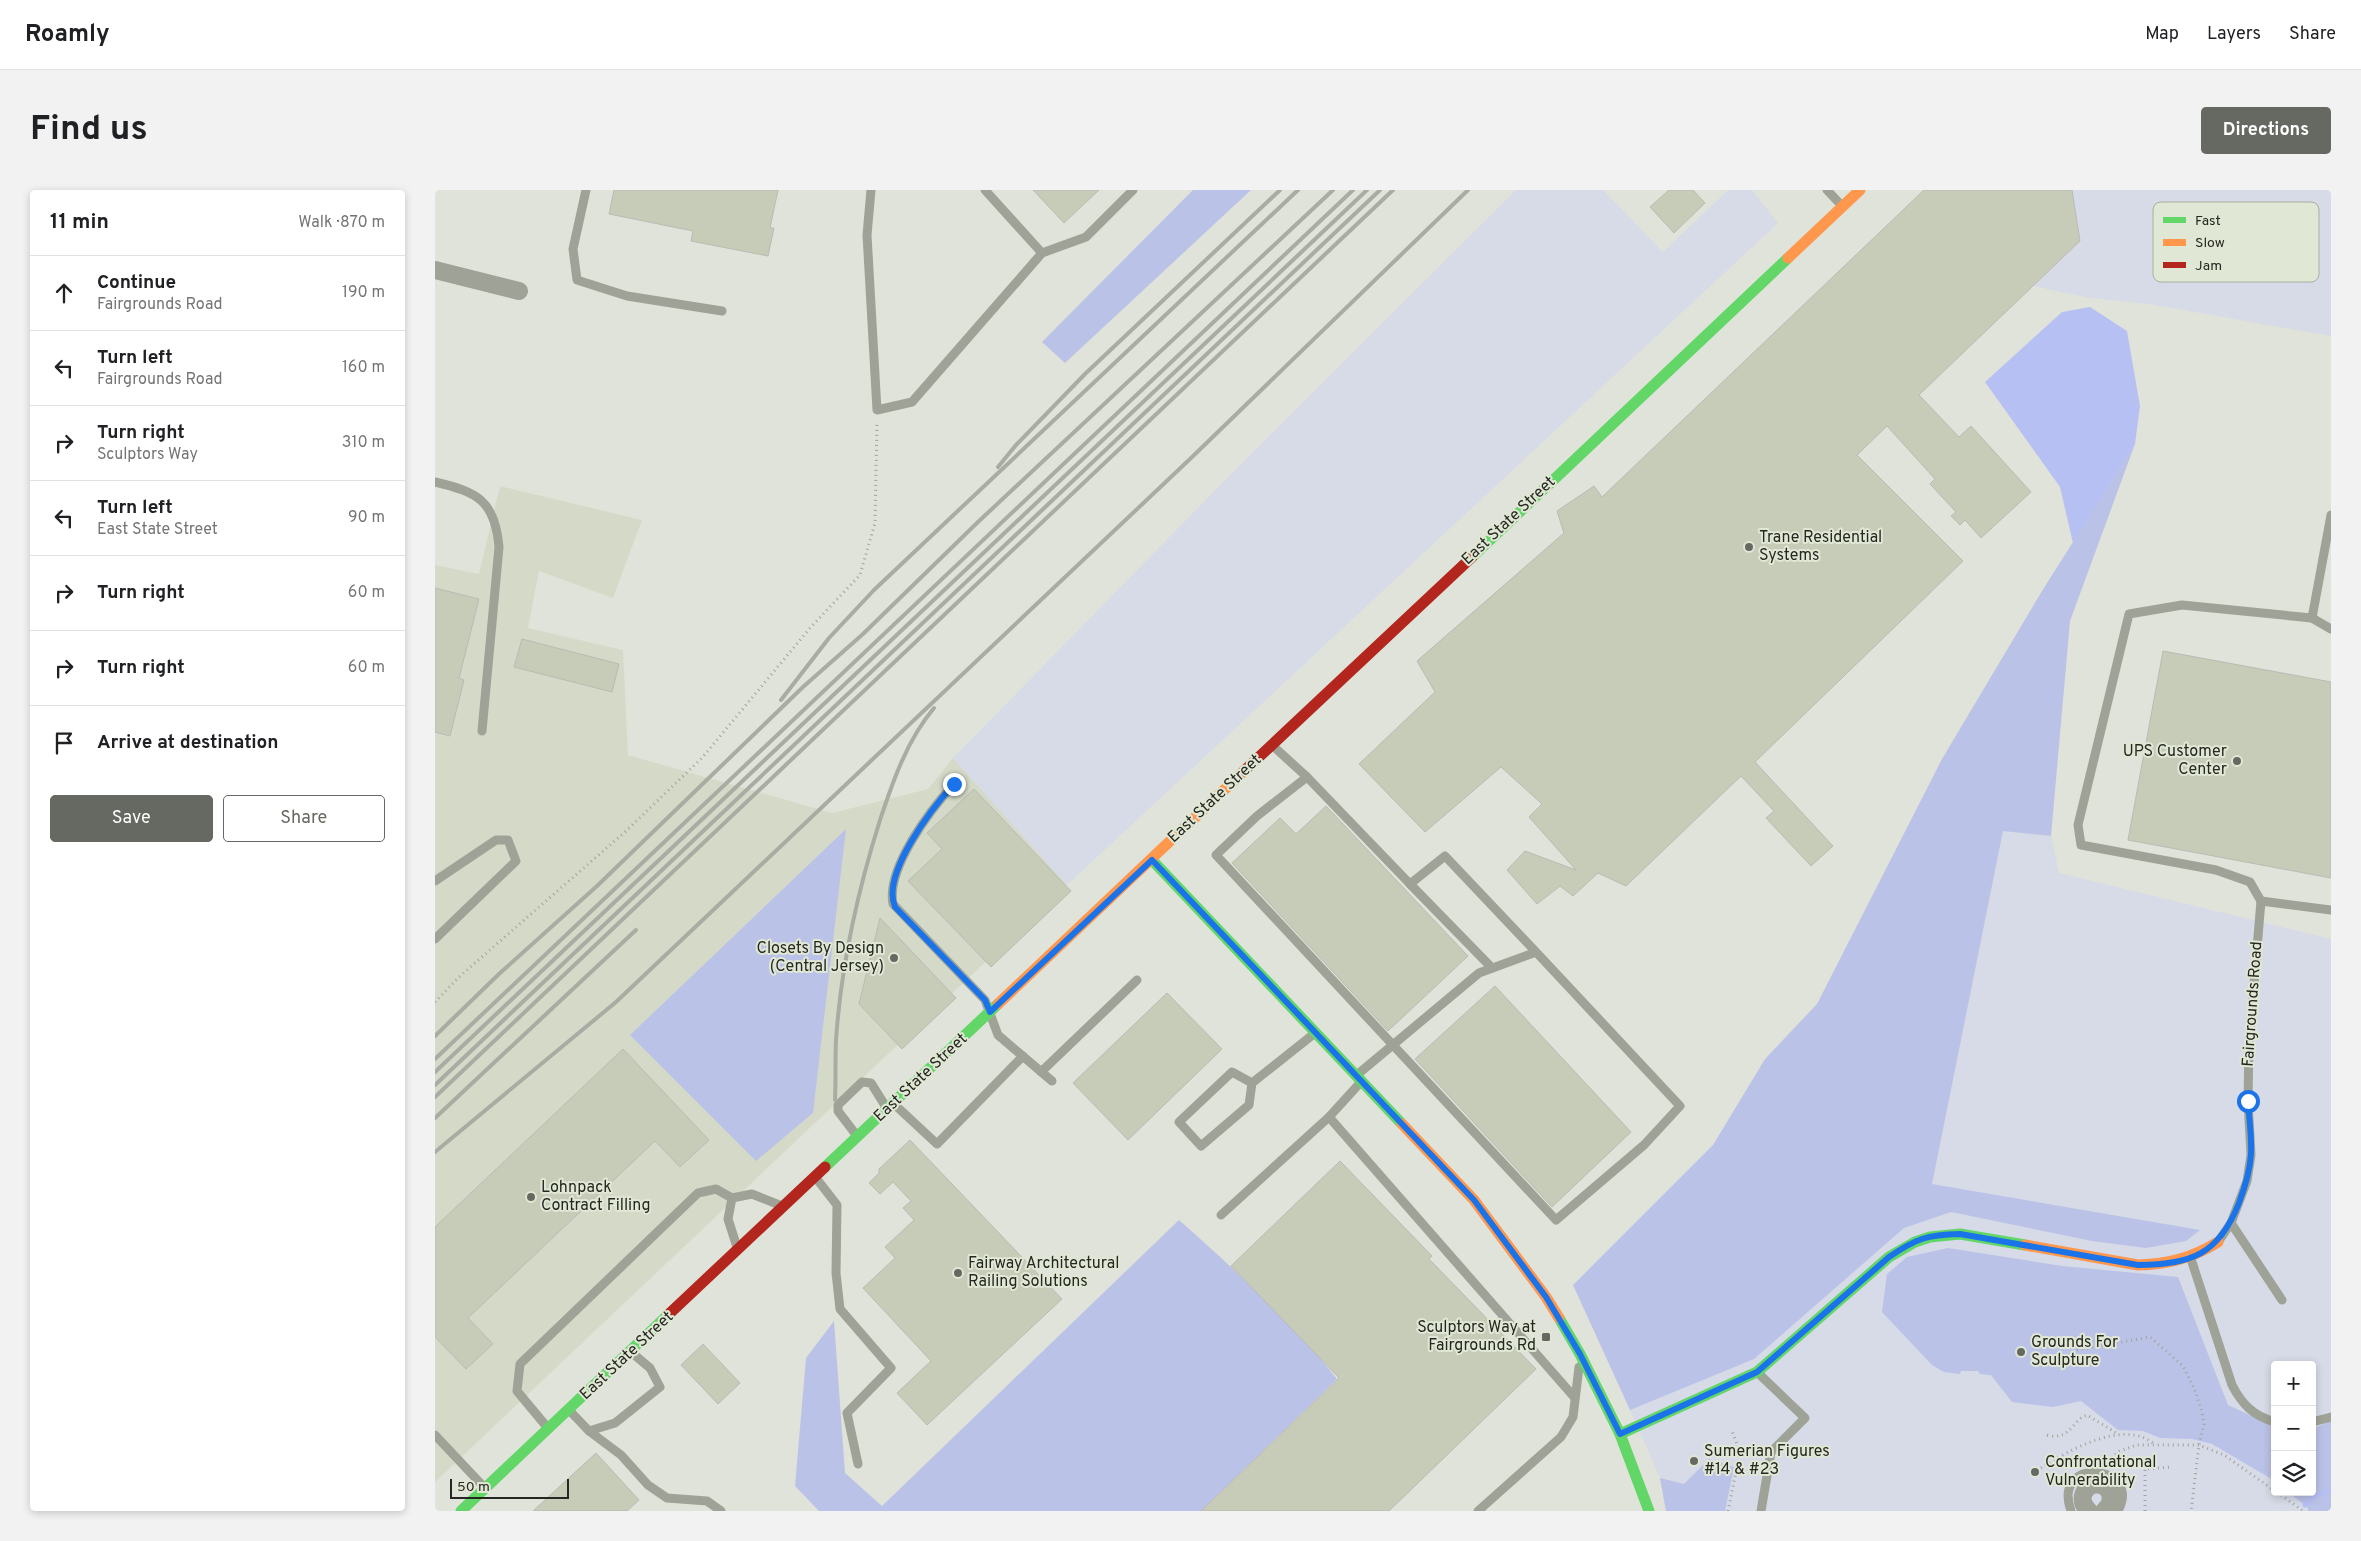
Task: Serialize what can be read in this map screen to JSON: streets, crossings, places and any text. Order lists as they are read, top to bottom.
{
  "streets": {
    "street": ["East State Street", "Fairgrounds Road"]
  },
  "places": {
    "other": [
      "Trane Residential Systems",
      "UPS Customer Center",
      "Closets By Design (Central Jersey)",
      "Lohnpack Contract Filling",
      "Fairway Architectural Railing Solutions",
      "Grounds For Sculpture",
      "Sumerian Figures #14 & #23",
      "Confrontational Vulnerability"
    ],
    "transit": ["Sculptors Way at Fairgrounds Rd"]
  },
  "legend": ["Fast", "Slow", "Jam"],
  "scale_bar": "50 m",
  "page": {
    "header": "Roamly",
    "nav": ["Map", "Layers", "Share"],
    "buttons": [
      "Directions",
      ["Save", "Share"]
    ],
    "title": "Find us",
    "heading": ["11 min", "Walk · 870 m"],
    "list": [
      ["Continue", "Fairgrounds Road", "190 m"],
      ["Turn left", "Fairgrounds Road", "160 m"],
      ["Turn right", "Sculptors Way", "310 m"],
      ["Turn left", "East State Street", "90 m"],
      ["Turn right", "60 m"],
      ["Turn right", "60 m"],
      "Arrive at destination"
    ],
    "map_buttons": ["+", "−"],
    "scale": "50 m"
  }
}
